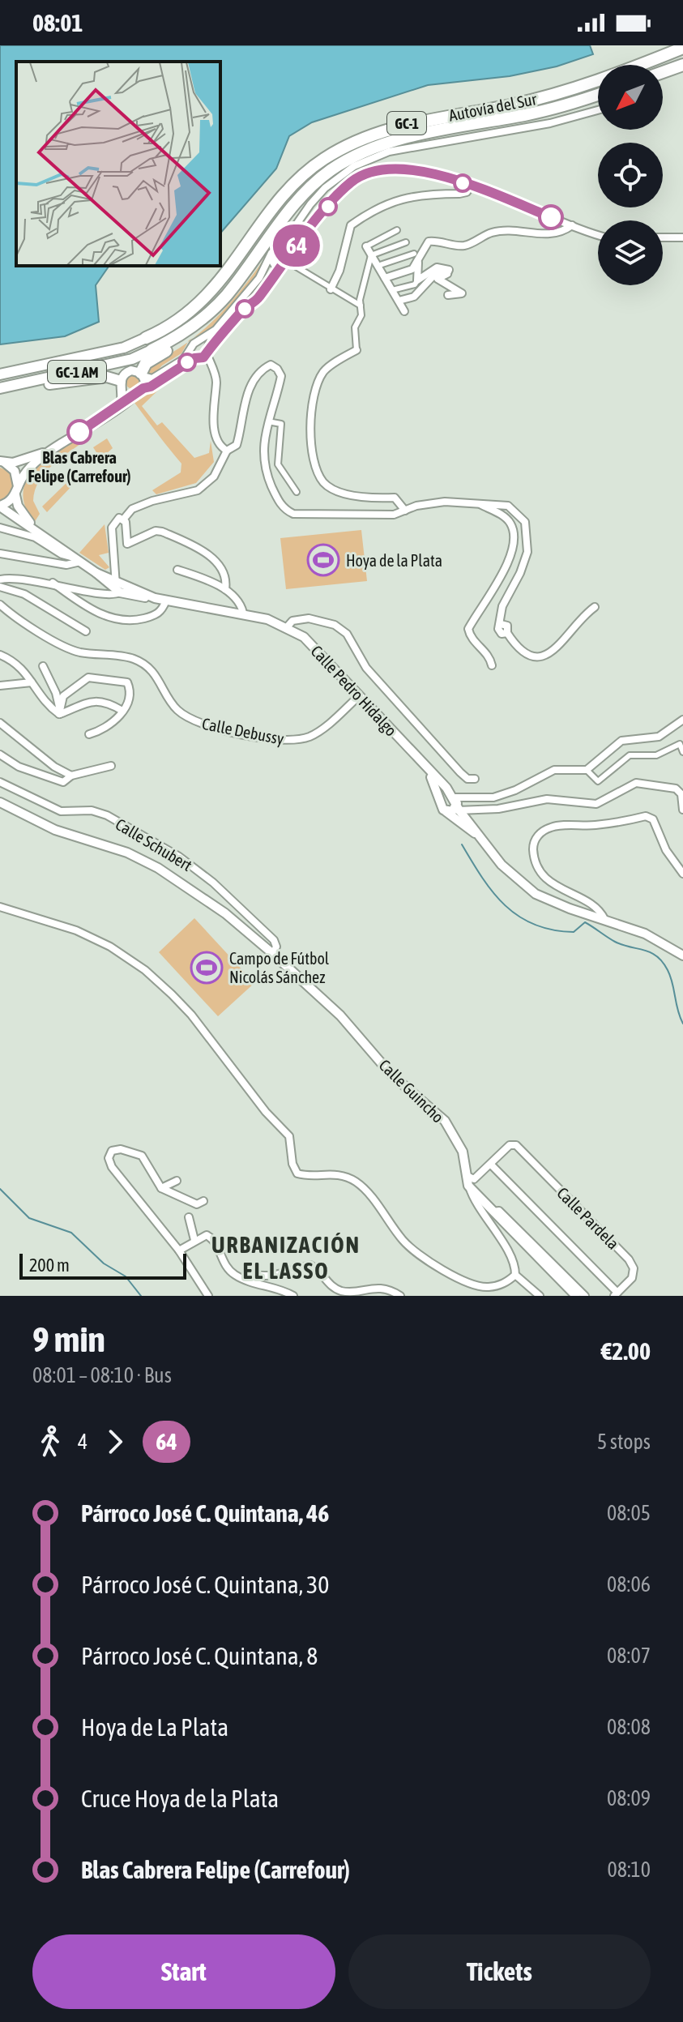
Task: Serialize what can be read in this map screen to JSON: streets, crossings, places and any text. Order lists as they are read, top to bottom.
{
  "streets": {
    "highway": ["Autovía del Sur", "GC-1", "GC-1 AM"],
    "street": [
      "Calle Pedro Hidalgo",
      "Calle Debussy",
      "Calle Schubert",
      "Calle Guincho",
      "Calle Pardela"
    ]
  },
  "crossings": [
    ["Autovía del Sur", "GC-1 AM"],
    ["Calle Pedro Hidalgo", "Calle Debussy"],
    ["Calle Schubert", "Calle Guincho"]
  ],
  "districts": ["URBANIZACIÓN EL LASSO"],
  "places": {
    "other": ["Blas Cabrera Felipe (Carrefour)"],
    "sports": ["Hoya de la Plata", "Campo de Fútbol Nicolás Sánchez"]
  },
  "lines": ["bus line 64"],
  "scale_bar": "200 m",
  "north": "bottom left",
  "page": {
    "status": "08:01",
    "on_map": "64",
    "scale": "200 m",
    "heading": ["9 min", "08:01 – 08:10 · Bus", "€2.00"],
    "legs": ["4", "64", "5 stops"],
    "list": [
      {
        "name": "Párroco José C. Quintana, 46",
        "value": "08:05"
      },
      {
        "name": "Párroco José C. Quintana, 30",
        "value": "08:06"
      },
      {
        "name": "Párroco José C. Quintana, 8",
        "value": "08:07"
      },
      {
        "name": "Hoya de La Plata",
        "value": "08:08"
      },
      {
        "name": "Cruce Hoya de la Plata",
        "value": "08:09"
      },
      {
        "name": "Blas Cabrera Felipe (Carrefour)",
        "value": "08:10"
      }
    ],
    "buttons": ["Start", "Tickets"]
  }
}
